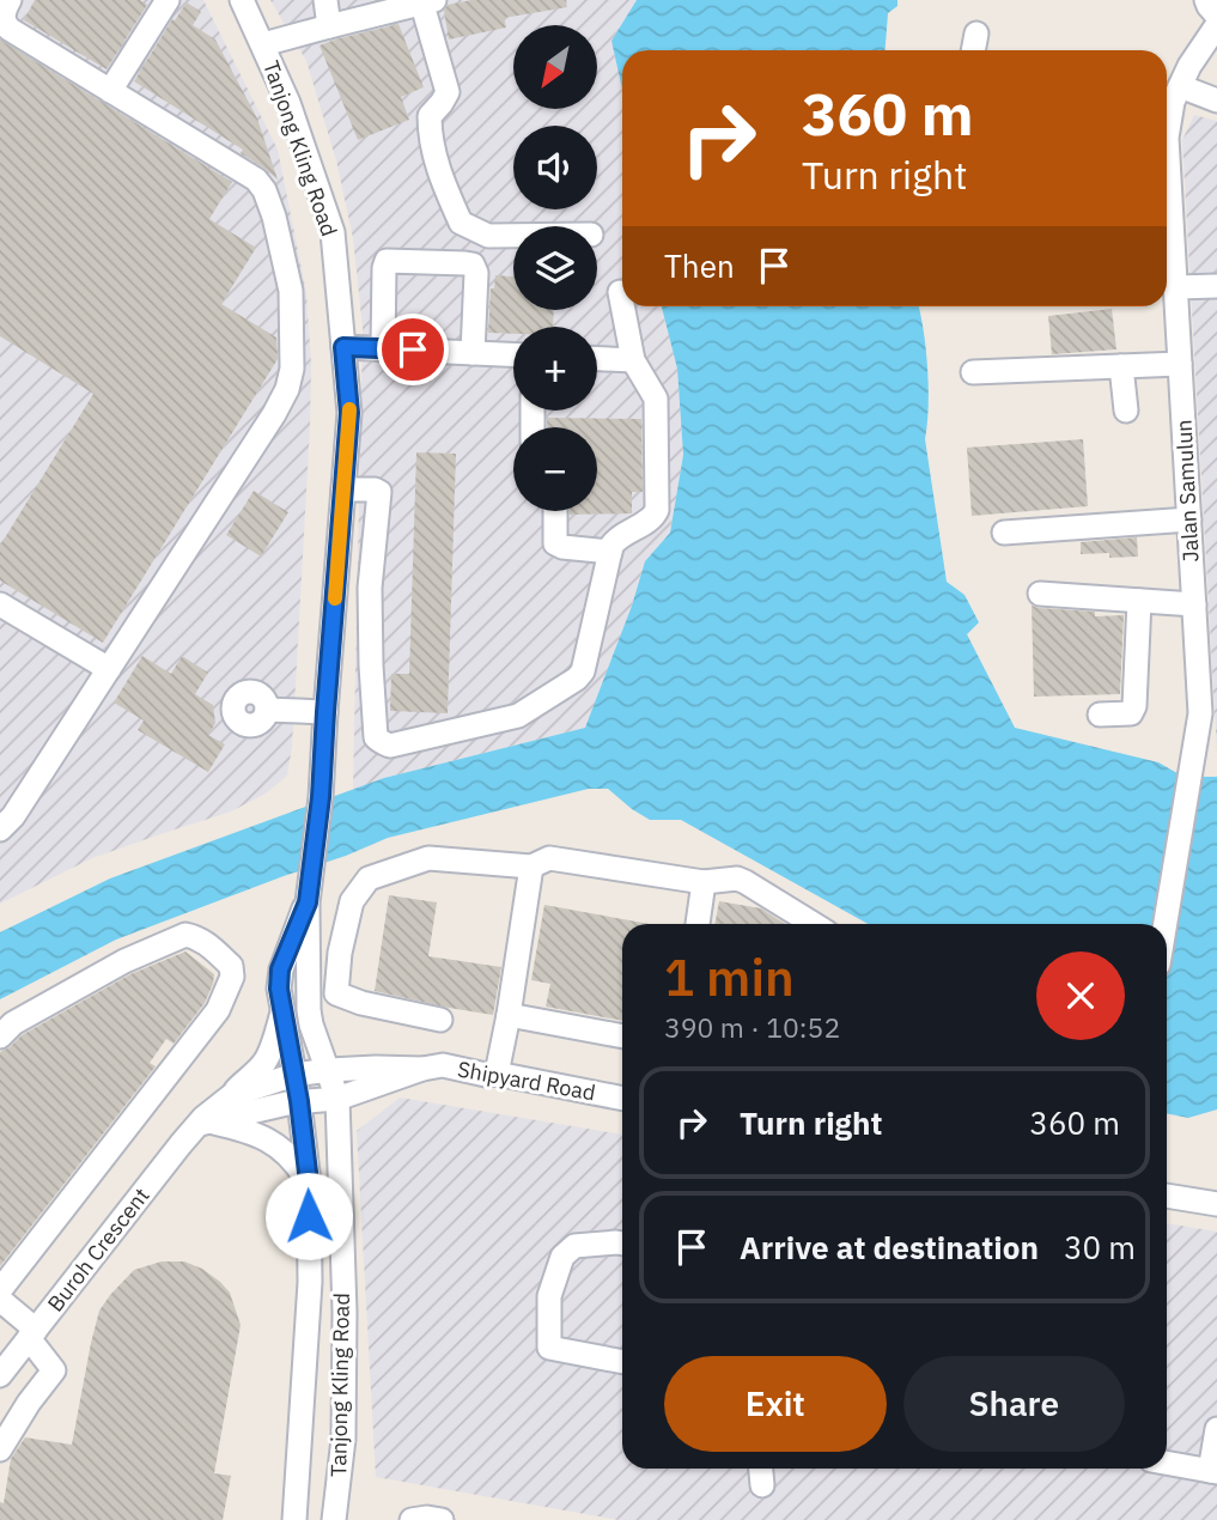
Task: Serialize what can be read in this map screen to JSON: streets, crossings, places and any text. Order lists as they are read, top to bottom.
{
  "streets": {
    "street": [
      "Tanjong Kling Road",
      "Jalan Samulun",
      "Shipyard Road",
      "Buroh Crescent"
    ]
  },
  "crossings": [
    ["Tanjong Kling Road", "Shipyard Road"],
    ["Tanjong Kling Road", "Buroh Crescent"],
    ["Shipyard Road", "Buroh Crescent"]
  ],
  "north": "bottom left",
  "page": {
    "map_buttons": ["+", "−"],
    "turn": ["360 m", "Turn right"],
    "then": "Then",
    "heading": ["1 min", "390 m · 10:52"],
    "list": [
      {
        "name": "Turn right",
        "value": "360 m"
      },
      {
        "name": "Arrive at destination",
        "value": "30 m"
      }
    ],
    "buttons": ["Exit", "Share"]
  }
}
